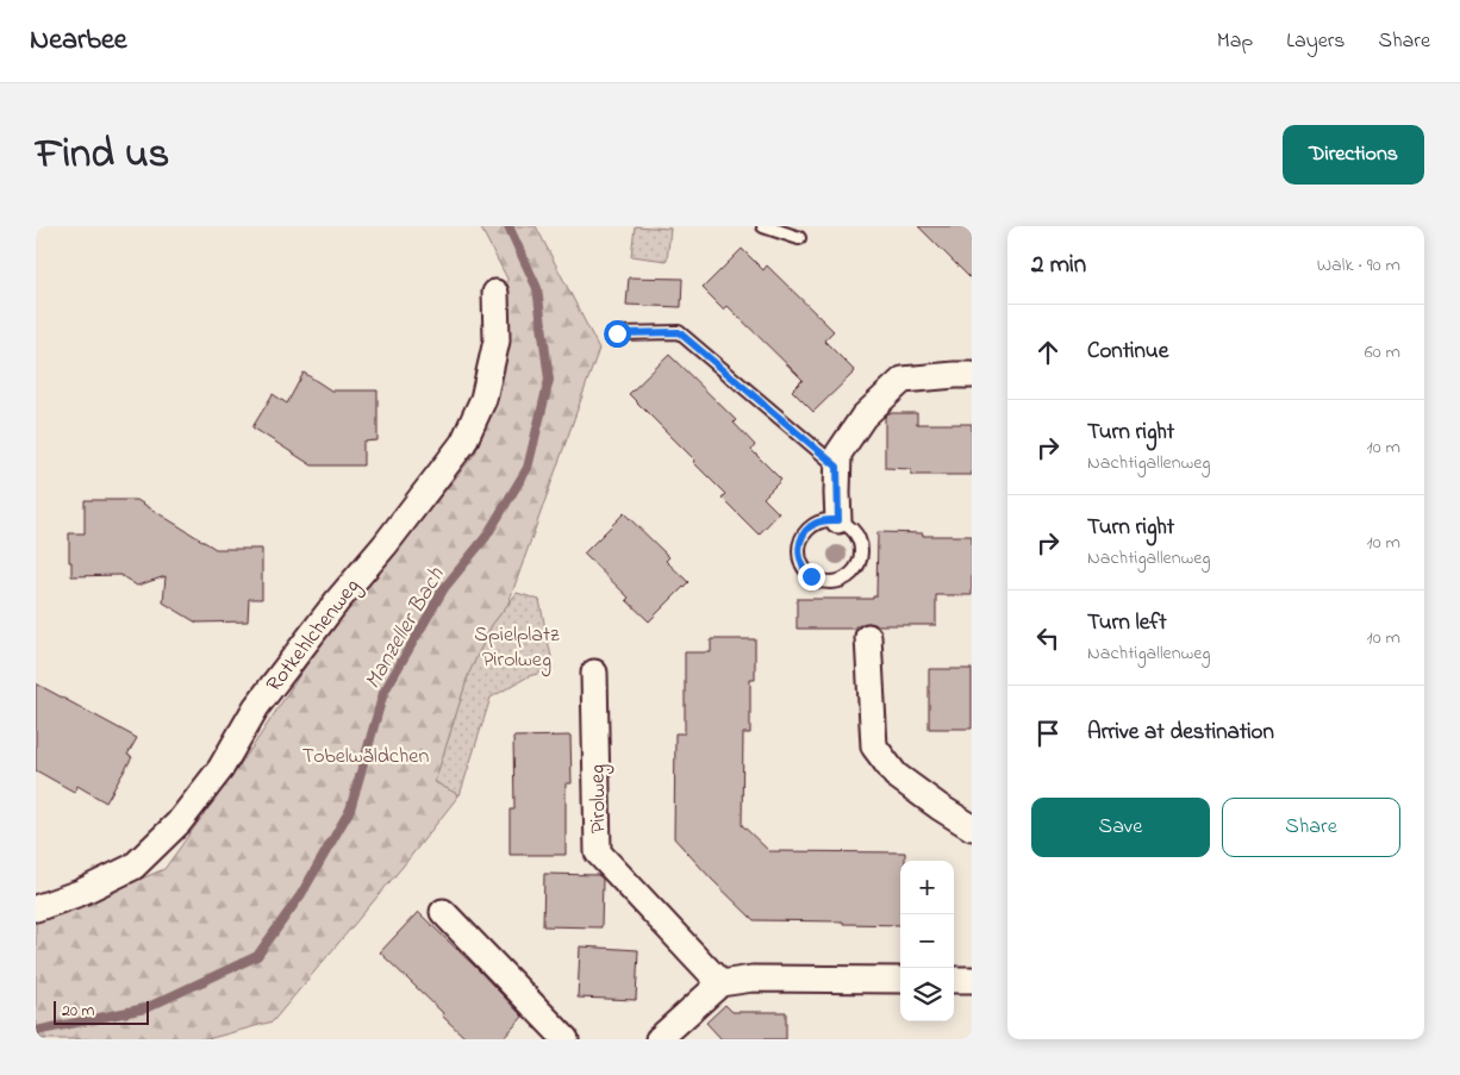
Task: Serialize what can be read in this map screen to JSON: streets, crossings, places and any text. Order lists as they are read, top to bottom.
{
  "streets": {
    "street": ["Rotkehlchenweg", "Pirolweg"]
  },
  "water": ["Manzeller Bach"],
  "parks": ["Spielplatz Pirolweg", "Tobelwäldchen"],
  "scale_bar": "20 m",
  "page": {
    "header": "Nearbee",
    "nav": ["Map", "Layers", "Share"],
    "title": "Find us",
    "buttons": [
      "Directions",
      ["Save", "Share"]
    ],
    "heading": ["2 min", "Walk · 90 m"],
    "list": [
      ["Continue", "60 m"],
      ["Turn right", "Nachtigallenweg", "10 m"],
      ["Turn right", "Nachtigallenweg", "10 m"],
      ["Turn left", "Nachtigallenweg", "10 m"],
      "Arrive at destination"
    ],
    "map_buttons": ["+", "−"],
    "scale": "20 m"
  }
}
